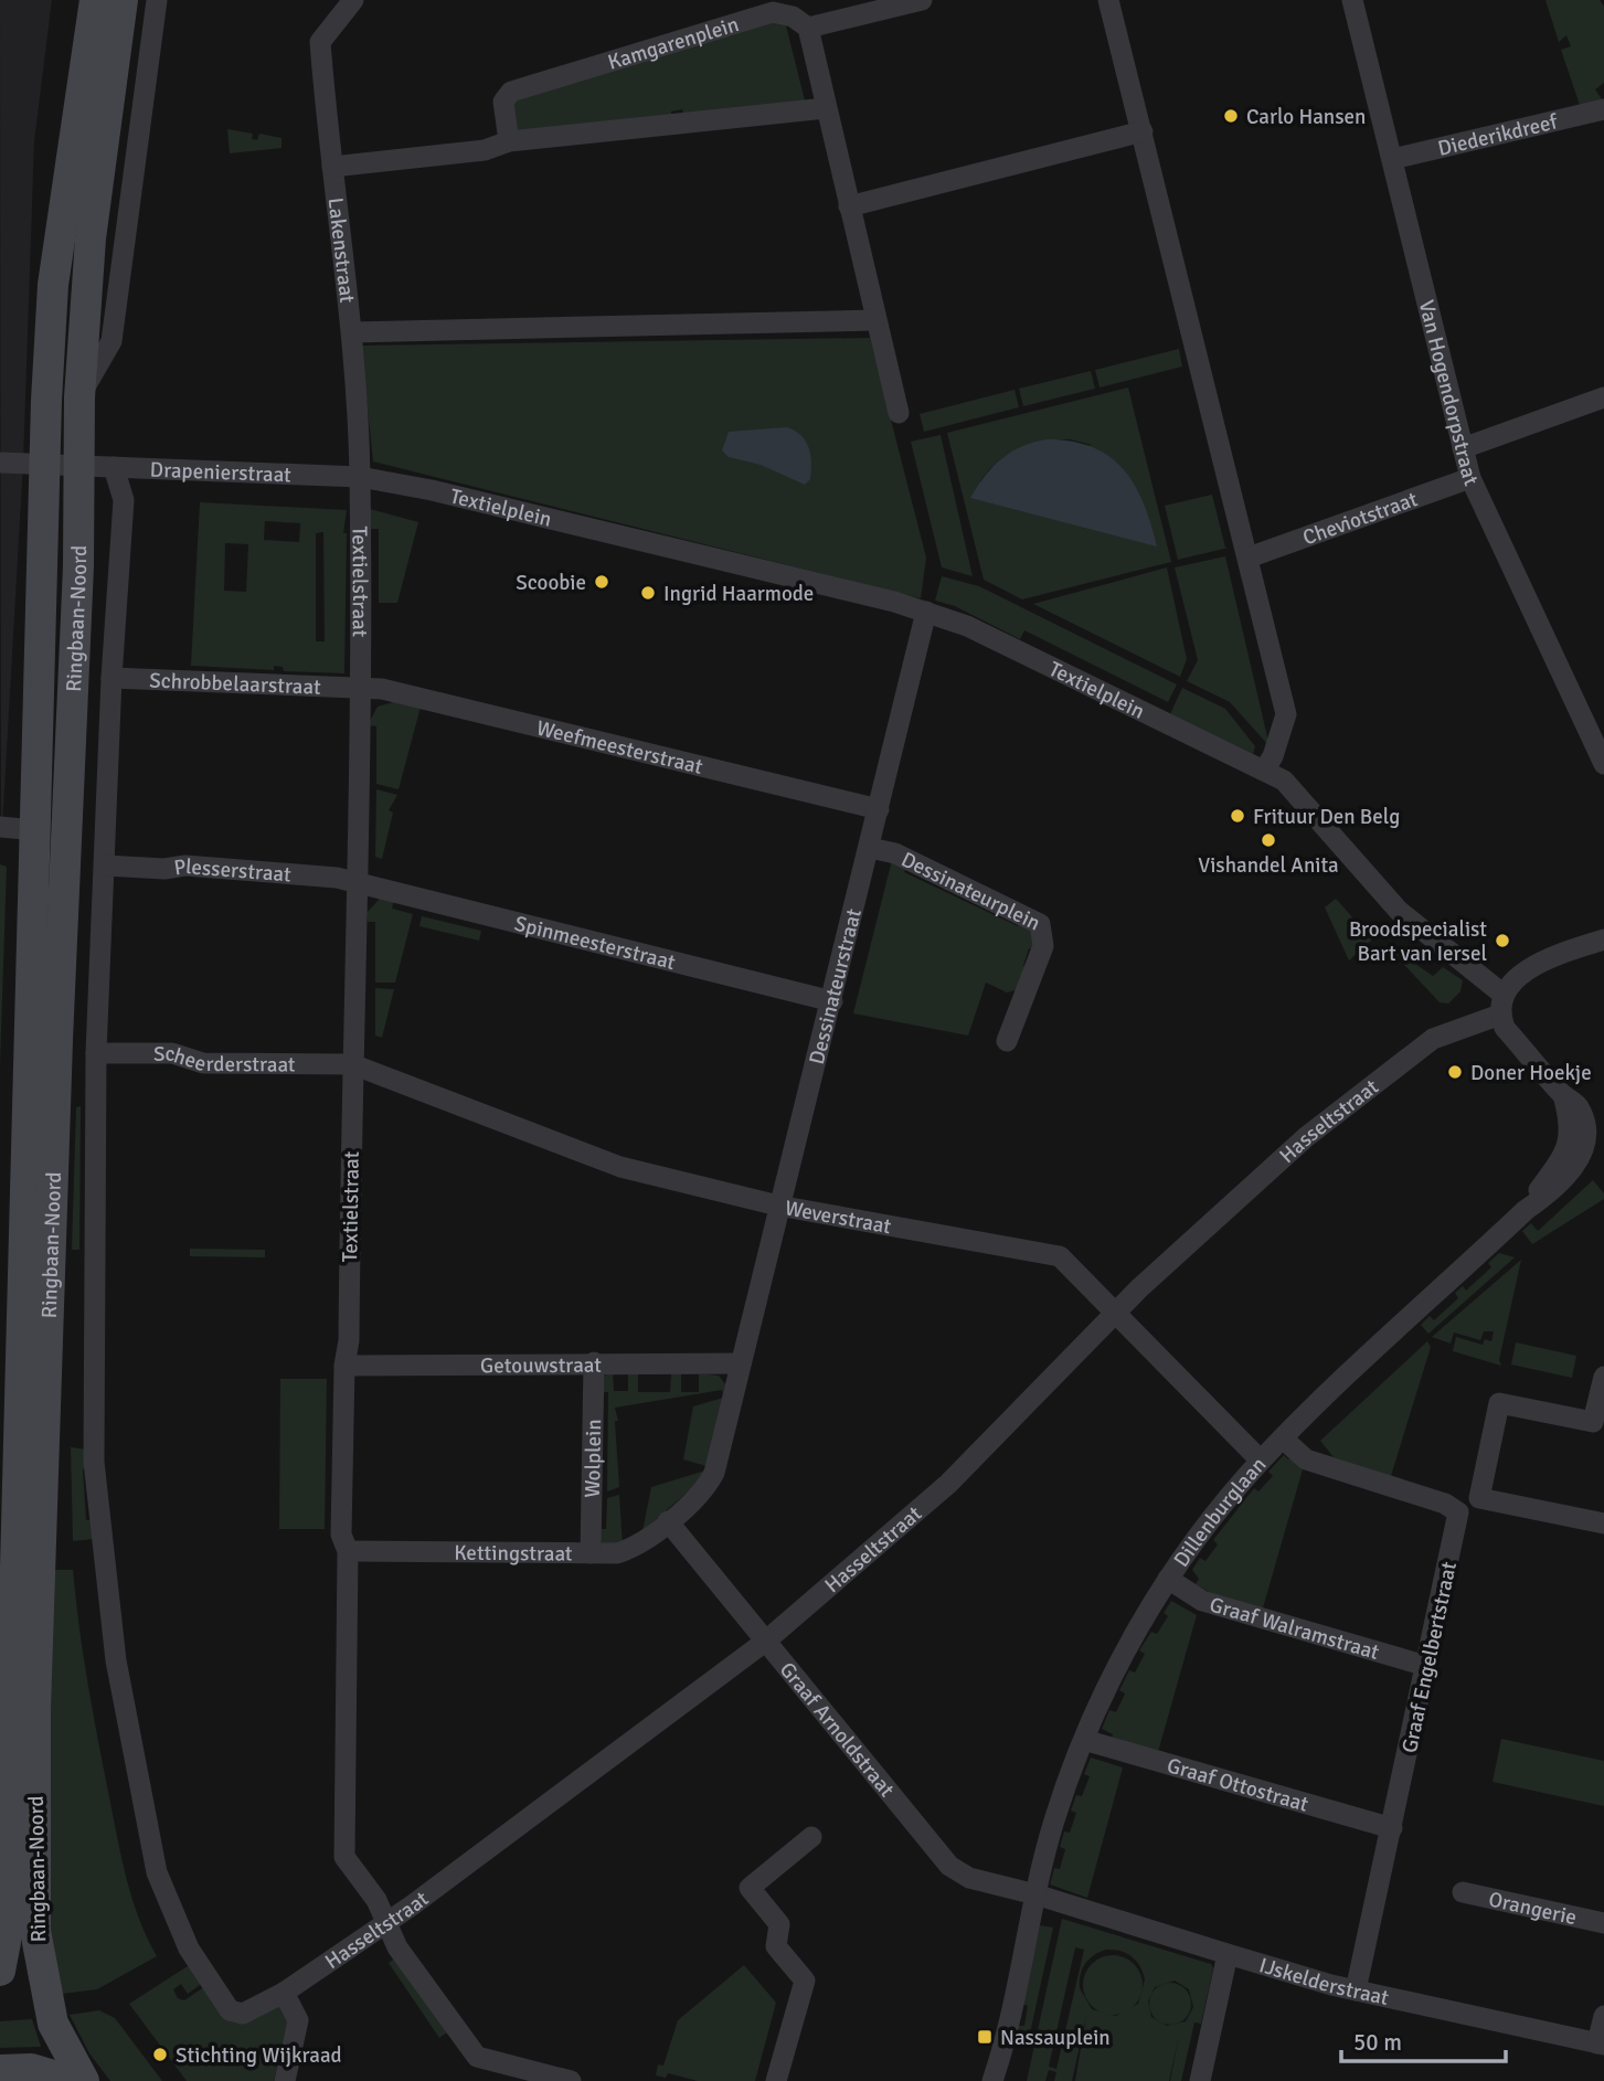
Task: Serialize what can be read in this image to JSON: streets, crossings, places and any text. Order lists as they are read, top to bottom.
{
  "streets": {
    "main road": ["Ringbaan-Noord"],
    "street": [
      "Kamgarenplein",
      "Diederikdreef",
      "Lakenstraat",
      "Van Hogendorpstraat",
      "Drapenierstraat",
      "Textielplein",
      "Cheviotstraat",
      "Textielstraat",
      "Schrobbelaarstraat",
      "Weefmeesterstraat",
      "Plesserstraat",
      "Dessinateurplein",
      "Spinmeesterstraat",
      "Dessinateurstraat",
      "Scheerderstraat",
      "Hasseltstraat",
      "Weverstraat",
      "Getouwstraat",
      "Wolplein",
      "Dillenburglaan",
      "Kettingstraat",
      "Graaf Walramstraat",
      "Graaf Engelbertstraat",
      "Graaf Arnoldstraat",
      "Graaf Ottostraat",
      "Orangerie",
      "IJskelderstraat"
    ]
  },
  "crossings": [
    ["Diederikdreef", "Van Hogendorpstraat"],
    ["Van Hogendorpstraat", "Cheviotstraat"],
    ["Drapenierstraat", "Textielplein"],
    ["Drapenierstraat", "Textielstraat"],
    ["Drapenierstraat", "Ringbaan-Noord"],
    ["Textielplein", "Textielstraat"],
    ["Textielplein", "Dessinateurstraat"],
    ["Textielplein", "Hasseltstraat"],
    ["Textielplein", "Dillenburglaan"],
    ["Textielstraat", "Schrobbelaarstraat"],
    ["Textielstraat", "Weefmeesterstraat"],
    ["Textielstraat", "Plesserstraat"],
    ["Textielstraat", "Spinmeesterstraat"],
    ["Textielstraat", "Scheerderstraat"],
    ["Textielstraat", "Hasseltstraat"],
    ["Textielstraat", "Weverstraat"],
    ["Textielstraat", "Getouwstraat"],
    ["Textielstraat", "Kettingstraat"],
    ["Ringbaan-Noord", "Schrobbelaarstraat"],
    ["Ringbaan-Noord", "Plesserstraat"],
    ["Ringbaan-Noord", "Scheerderstraat"],
    ["Ringbaan-Noord", "Hasseltstraat"],
    ["Schrobbelaarstraat", "Weefmeesterstraat"],
    ["Weefmeesterstraat", "Dessinateurstraat"],
    ["Plesserstraat", "Spinmeesterstraat"],
    ["Dessinateurplein", "Dessinateurstraat"],
    ["Spinmeesterstraat", "Dessinateurstraat"],
    ["Dessinateurstraat", "Weverstraat"],
    ["Dessinateurstraat", "Getouwstraat"],
    ["Scheerderstraat", "Weverstraat"],
    ["Hasseltstraat", "Weverstraat"],
    ["Hasseltstraat", "Graaf Arnoldstraat"],
    ["Weverstraat", "Dillenburglaan"],
    ["Getouwstraat", "Wolplein"],
    ["Wolplein", "Kettingstraat"],
    ["Dillenburglaan", "Graaf Walramstraat"],
    ["Dillenburglaan", "Graaf Engelbertstraat"],
    ["Dillenburglaan", "Graaf Arnoldstraat"],
    ["Dillenburglaan", "Graaf Ottostraat"],
    ["Kettingstraat", "Graaf Arnoldstraat"],
    ["Graaf Walramstraat", "Graaf Engelbertstraat"],
    ["Graaf Engelbertstraat", "Graaf Ottostraat"],
    ["Graaf Engelbertstraat", "IJskelderstraat"]
  ],
  "places": {
    "other": [
      "Carlo Hansen",
      "Scoobie",
      "Ingrid Haarmode",
      "Frituur Den Belg",
      "Vishandel Anita",
      "Broodspecialist Bart van Iersel",
      "Doner Hoekje",
      "Stichting Wijkraad"
    ],
    "transit": ["Nassauplein"]
  },
  "scale_bar": "50 m"
}
